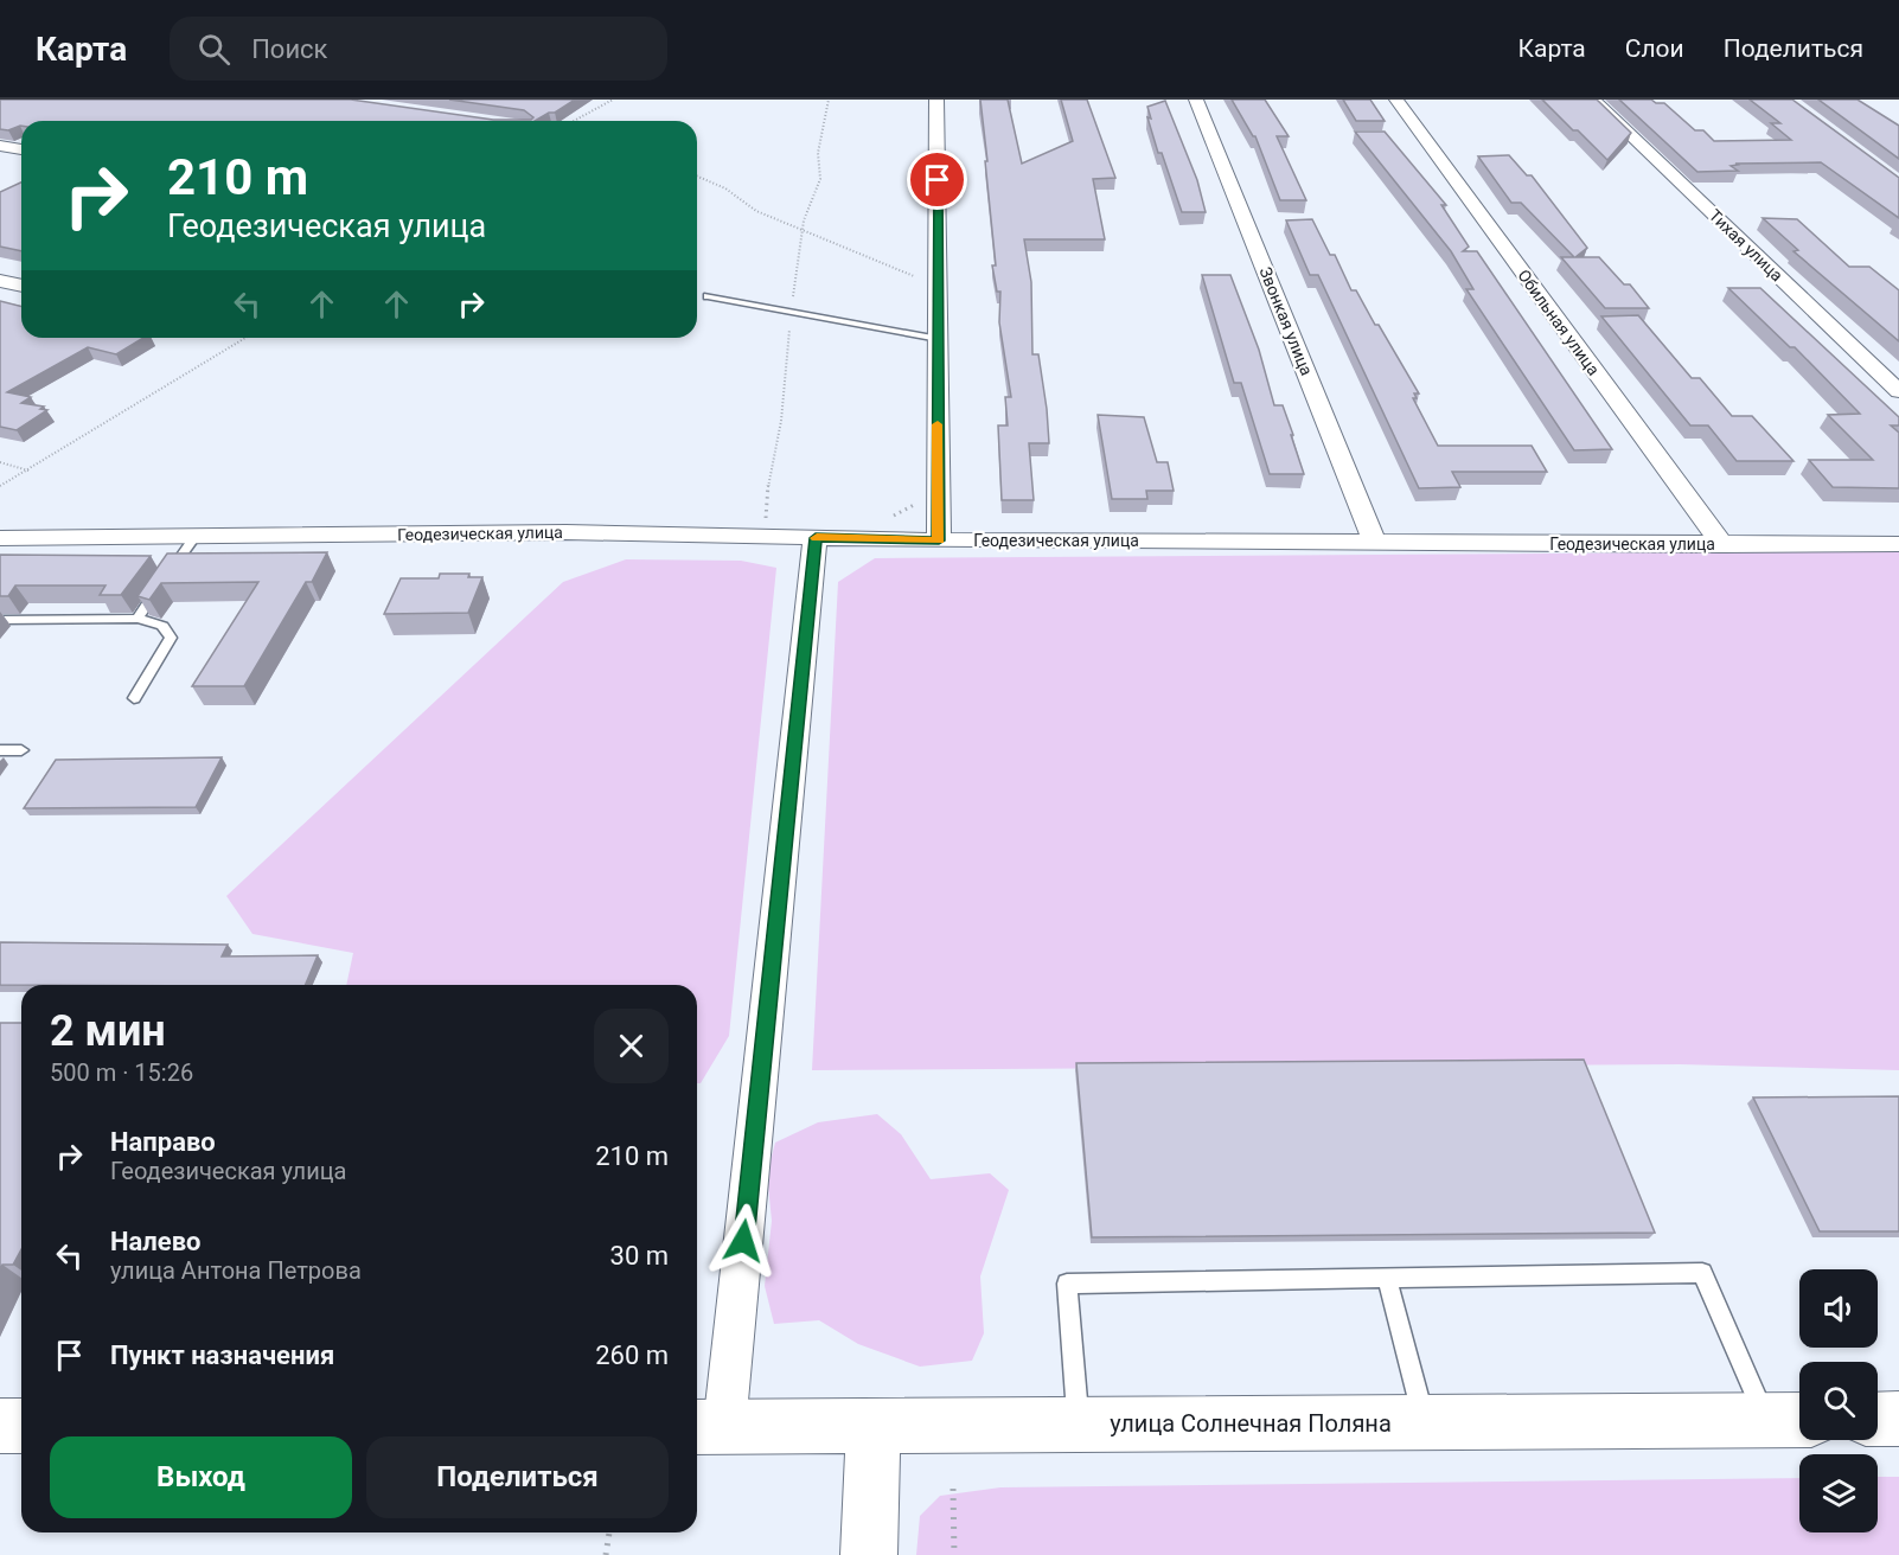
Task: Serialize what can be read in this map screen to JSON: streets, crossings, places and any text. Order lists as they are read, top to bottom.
{
  "streets": {
    "street": [
      "Тихая улица",
      "Звонкая улица",
      "Обильная улица",
      "Геодезическая улица",
      "улица Солнечная Поляна"
    ]
  },
  "crossings": [
    ["Звонкая улица", "Геодезическая улица"],
    ["Обильная улица", "Геодезическая улица"]
  ],
  "page": {
    "header": "Карта",
    "search": "Поиск",
    "nav": ["Карта", "Слои", "Поделиться"],
    "turn": ["210 m", "Геодезическая улица"],
    "heading": ["2 мин", "500 m · 15:26"],
    "list": [
      {
        "name": "Направо",
        "note": "Геодезическая улица",
        "value": "210 m"
      },
      {
        "name": "Налево",
        "note": "улица Антона Петрова",
        "value": "30 m"
      },
      {
        "name": "Пункт назначения",
        "value": "260 m"
      }
    ],
    "buttons": ["Выход", "Поделиться"]
  }
}
